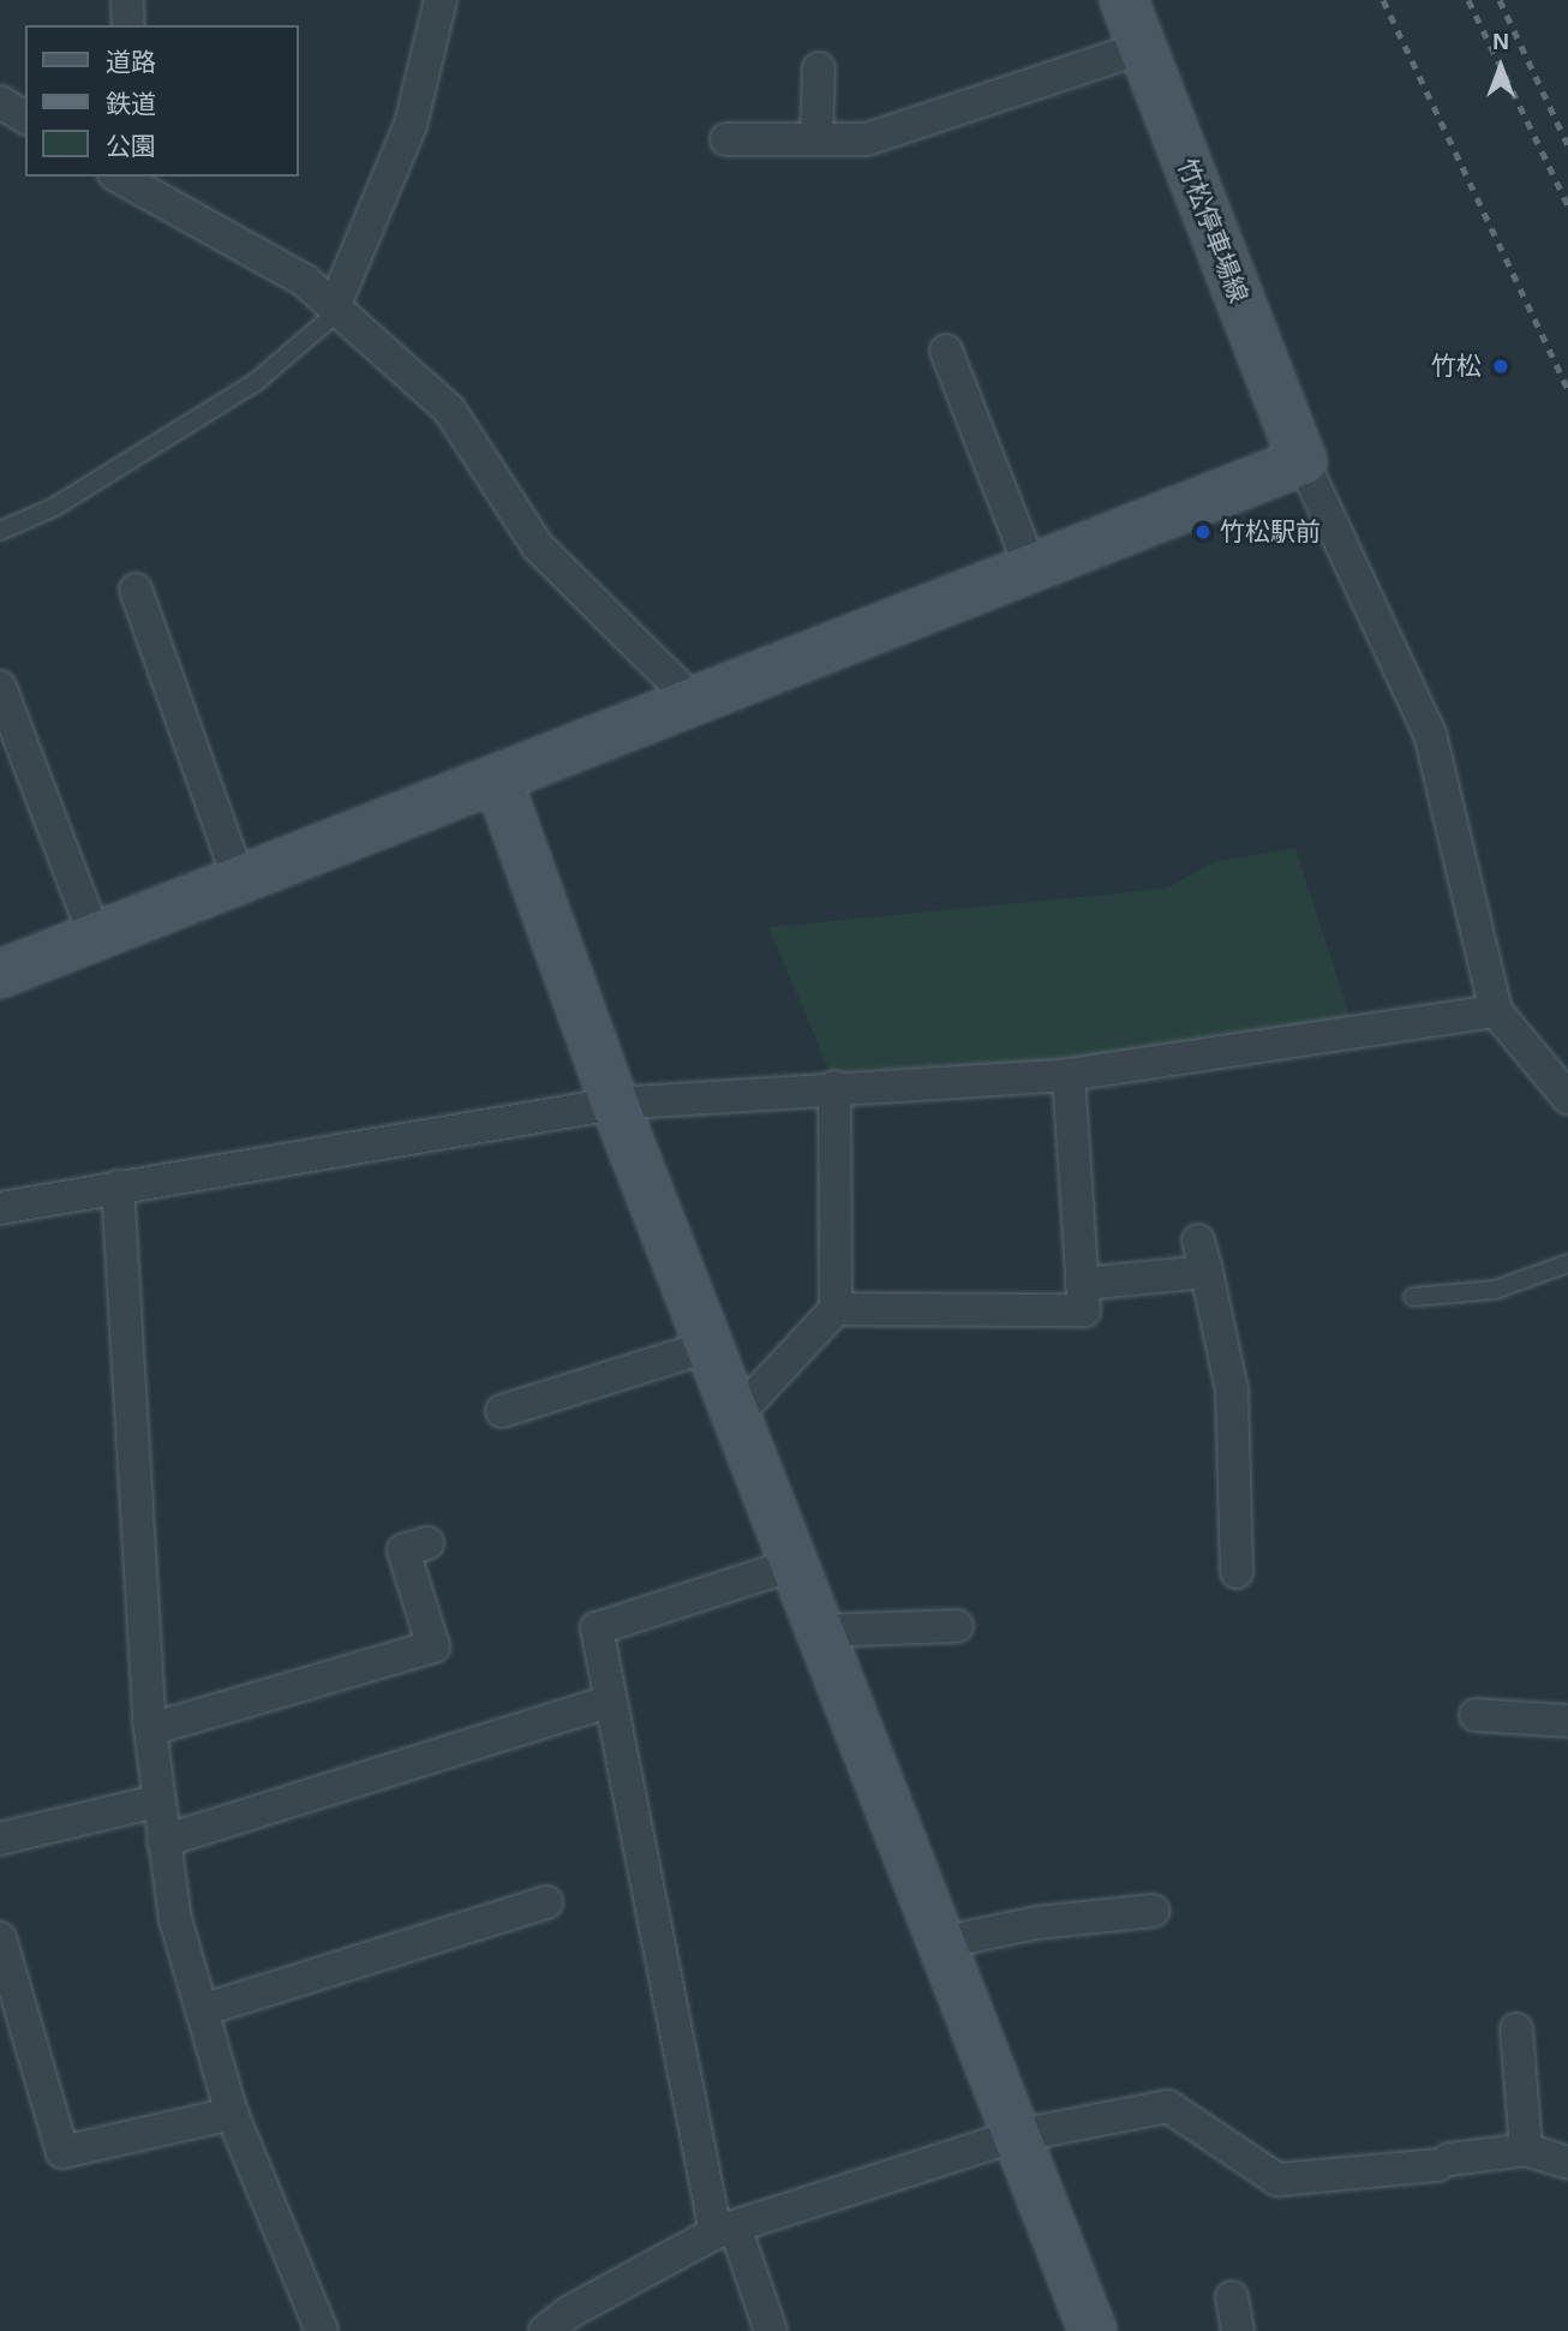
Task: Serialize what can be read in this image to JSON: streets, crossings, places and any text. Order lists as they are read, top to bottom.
{
  "streets": {
    "street": ["竹松停車場線"]
  },
  "places": ["竹松", "竹松駅前"],
  "legend": ["道路", "鉄道", "公園"],
  "north": "top"
}
